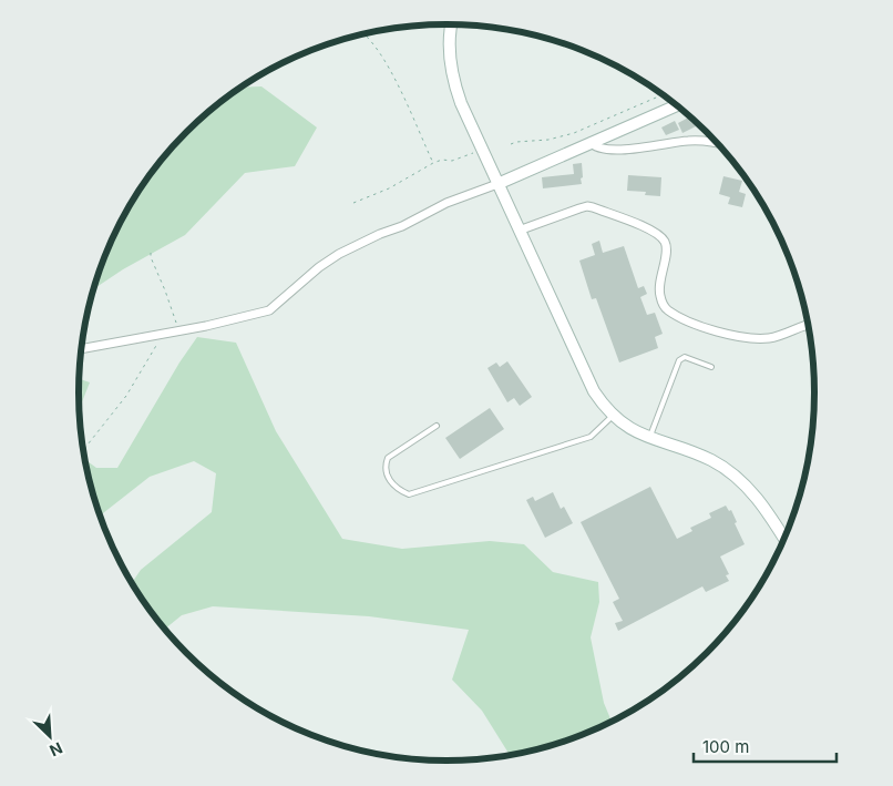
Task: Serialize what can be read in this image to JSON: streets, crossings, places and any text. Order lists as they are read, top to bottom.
{
  "scale_bar": "100 m",
  "north": "bottom right"
}
